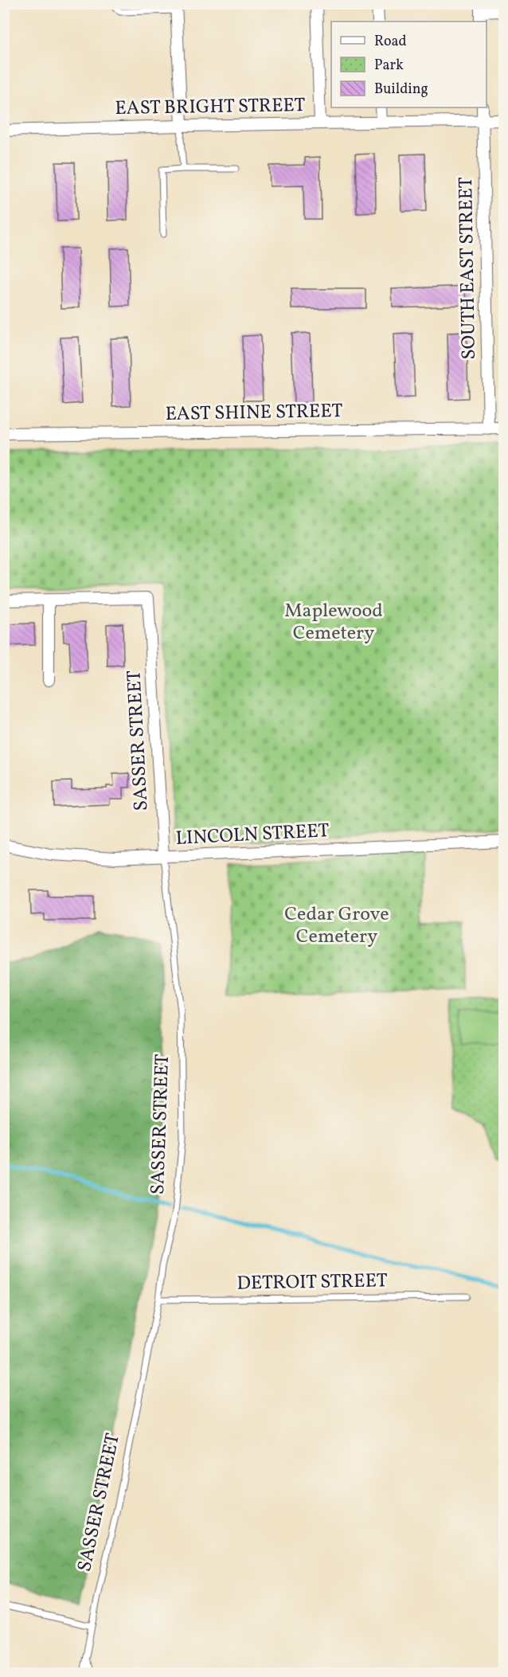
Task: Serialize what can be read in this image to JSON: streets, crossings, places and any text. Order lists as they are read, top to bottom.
{
  "streets": {
    "street": [
      "EAST BRIGHT STREET",
      "SOUTH EAST STREET",
      "EAST SHINE STREET",
      "SASSER STREET",
      "LINCOLN STREET"
    ],
    "lane": ["DETROIT STREET"]
  },
  "crossings": [
    ["EAST BRIGHT STREET", "SOUTH EAST STREET"],
    ["SOUTH EAST STREET", "EAST SHINE STREET"],
    ["SASSER STREET", "LINCOLN STREET"],
    ["SASSER STREET", "DETROIT STREET"]
  ],
  "parks": ["Maplewood Cemetery", "Cedar Grove Cemetery"],
  "legend": ["Road", "Park", "Building"]
}
